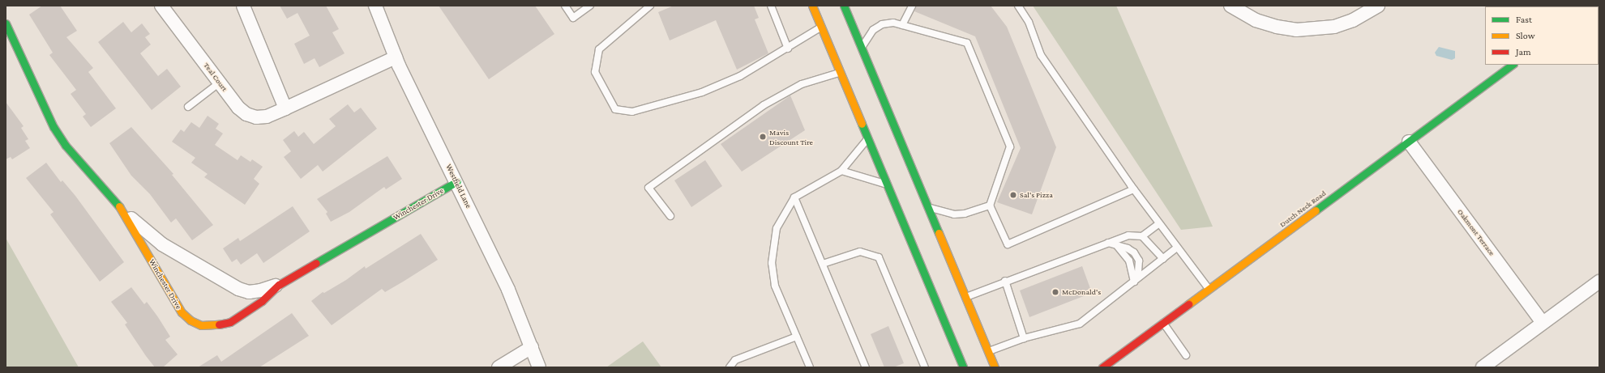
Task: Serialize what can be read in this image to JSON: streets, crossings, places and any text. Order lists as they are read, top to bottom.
{
  "streets": {
    "main road": ["Winchester Drive", "Dutch Neck Road"],
    "street": ["Teal Court", "Westfield Lane", "Oakmont Terrace"]
  },
  "crossings": [
    ["Teal Court", "Westfield Lane"],
    ["Westfield Lane", "Winchester Drive"],
    ["Dutch Neck Road", "Oakmont Terrace"]
  ],
  "places": ["Mavis Discount Tire", "Sal's Pizza", "McDonald's"],
  "legend": ["Fast", "Slow", "Jam"]
}
